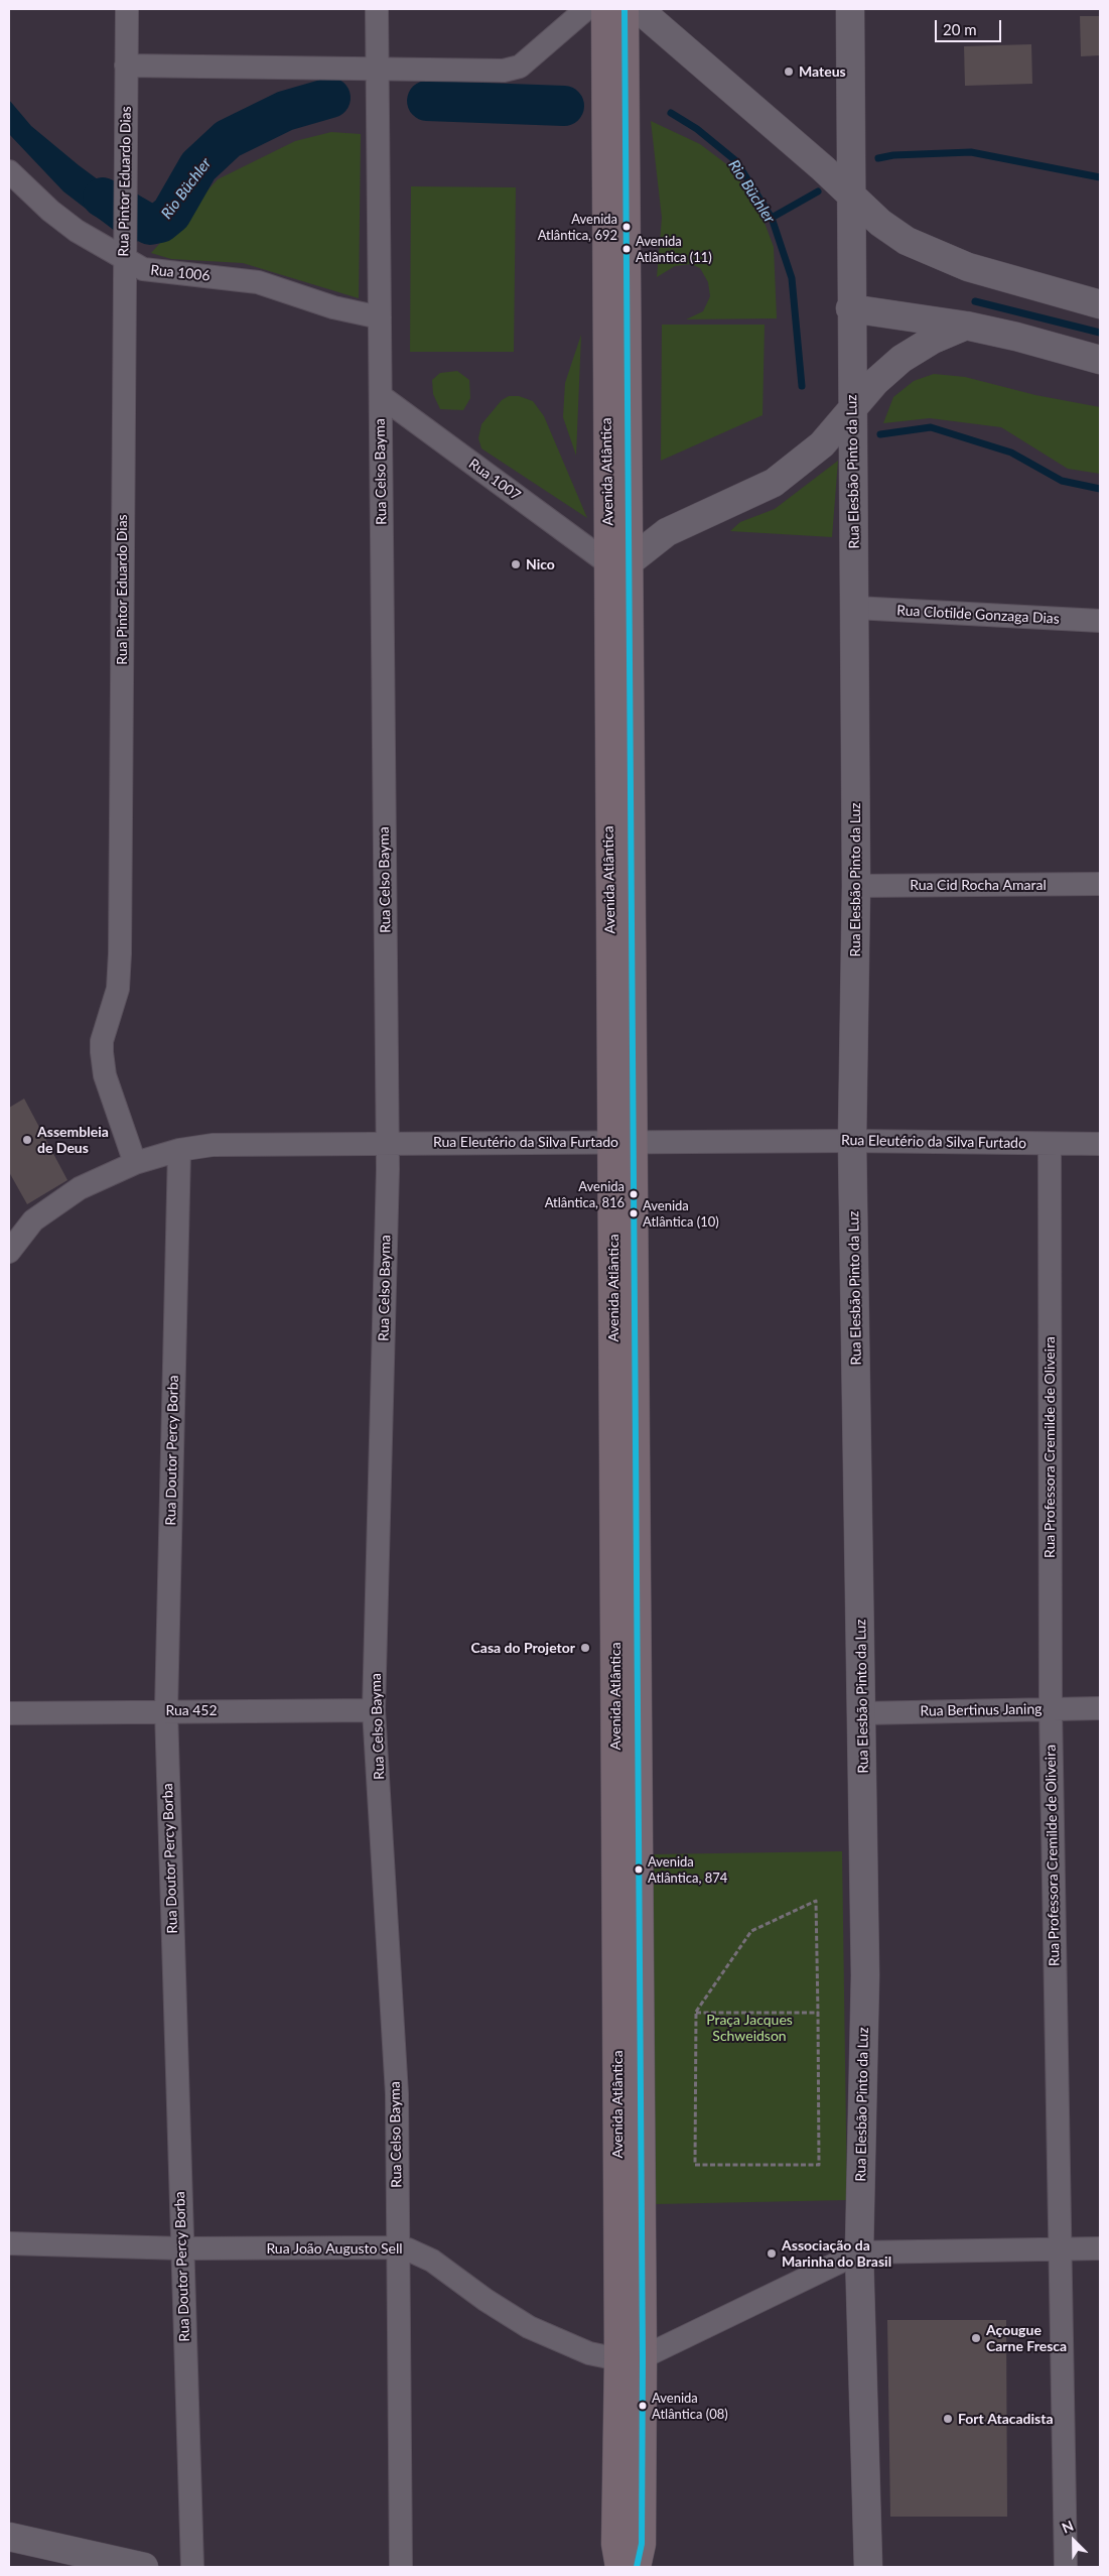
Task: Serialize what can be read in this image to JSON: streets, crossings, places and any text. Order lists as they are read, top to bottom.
{
  "streets": {
    "main road": ["Avenida Atlântica"],
    "street": [
      "Rua Pintor Eduardo Dias",
      "Rua 1006",
      "Rua Celso Bayma",
      "Rua Elesbão Pinto da Luz",
      "Rua 1007",
      "Rua Clotilde Gonzaga Dias",
      "Rua Cid Rocha Amaral",
      "Rua Eleutério da Silva Furtado",
      "Rua Professora Cremilde de Oliveira",
      "Rua Doutor Percy Borba",
      "Rua 452",
      "Rua Bertinus Janing",
      "Rua João Augusto Sell"
    ]
  },
  "crossings": [
    ["Rua Pintor Eduardo Dias", "Rua 1006"],
    ["Rua Pintor Eduardo Dias", "Rua Eleutério da Silva Furtado"],
    ["Rua 1006", "Rua Celso Bayma"],
    ["Rua Celso Bayma", "Rua 1007"],
    ["Rua Celso Bayma", "Rua Eleutério da Silva Furtado"],
    ["Rua Celso Bayma", "Rua 452"],
    ["Rua Celso Bayma", "Rua João Augusto Sell"],
    ["Avenida Atlântica", "Rua 1007"],
    ["Avenida Atlântica", "Rua Eleutério da Silva Furtado"],
    ["Avenida Atlântica", "Rua João Augusto Sell"],
    ["Rua Elesbão Pinto da Luz", "Rua Clotilde Gonzaga Dias"],
    ["Rua Elesbão Pinto da Luz", "Rua Cid Rocha Amaral"],
    ["Rua Elesbão Pinto da Luz", "Rua Eleutério da Silva Furtado"],
    ["Rua Elesbão Pinto da Luz", "Rua Bertinus Janing"],
    ["Rua Eleutério da Silva Furtado", "Rua Professora Cremilde de Oliveira"],
    ["Rua Eleutério da Silva Furtado", "Rua Doutor Percy Borba"],
    ["Rua Professora Cremilde de Oliveira", "Rua Bertinus Janing"],
    ["Rua Doutor Percy Borba", "Rua 452"],
    ["Rua Doutor Percy Borba", "Rua João Augusto Sell"]
  ],
  "water": ["Rio Büchler"],
  "parks": ["Praça Jacques Schweidson"],
  "places": [
    "Mateus",
    "Avenida Atlântica, 692",
    "Avenida Atlântica (11)",
    "Nico",
    "Assembleia de Deus",
    "Avenida Atlântica, 816",
    "Avenida Atlântica (10)",
    "Casa do Projetor",
    "Avenida Atlântica, 874",
    "Associação da Marinha do Brasil",
    "Açougue Carne Fresca",
    "Avenida Atlântica (08)",
    "Fort Atacadista"
  ],
  "scale_bar": "20 m",
  "north": "top left"
}
